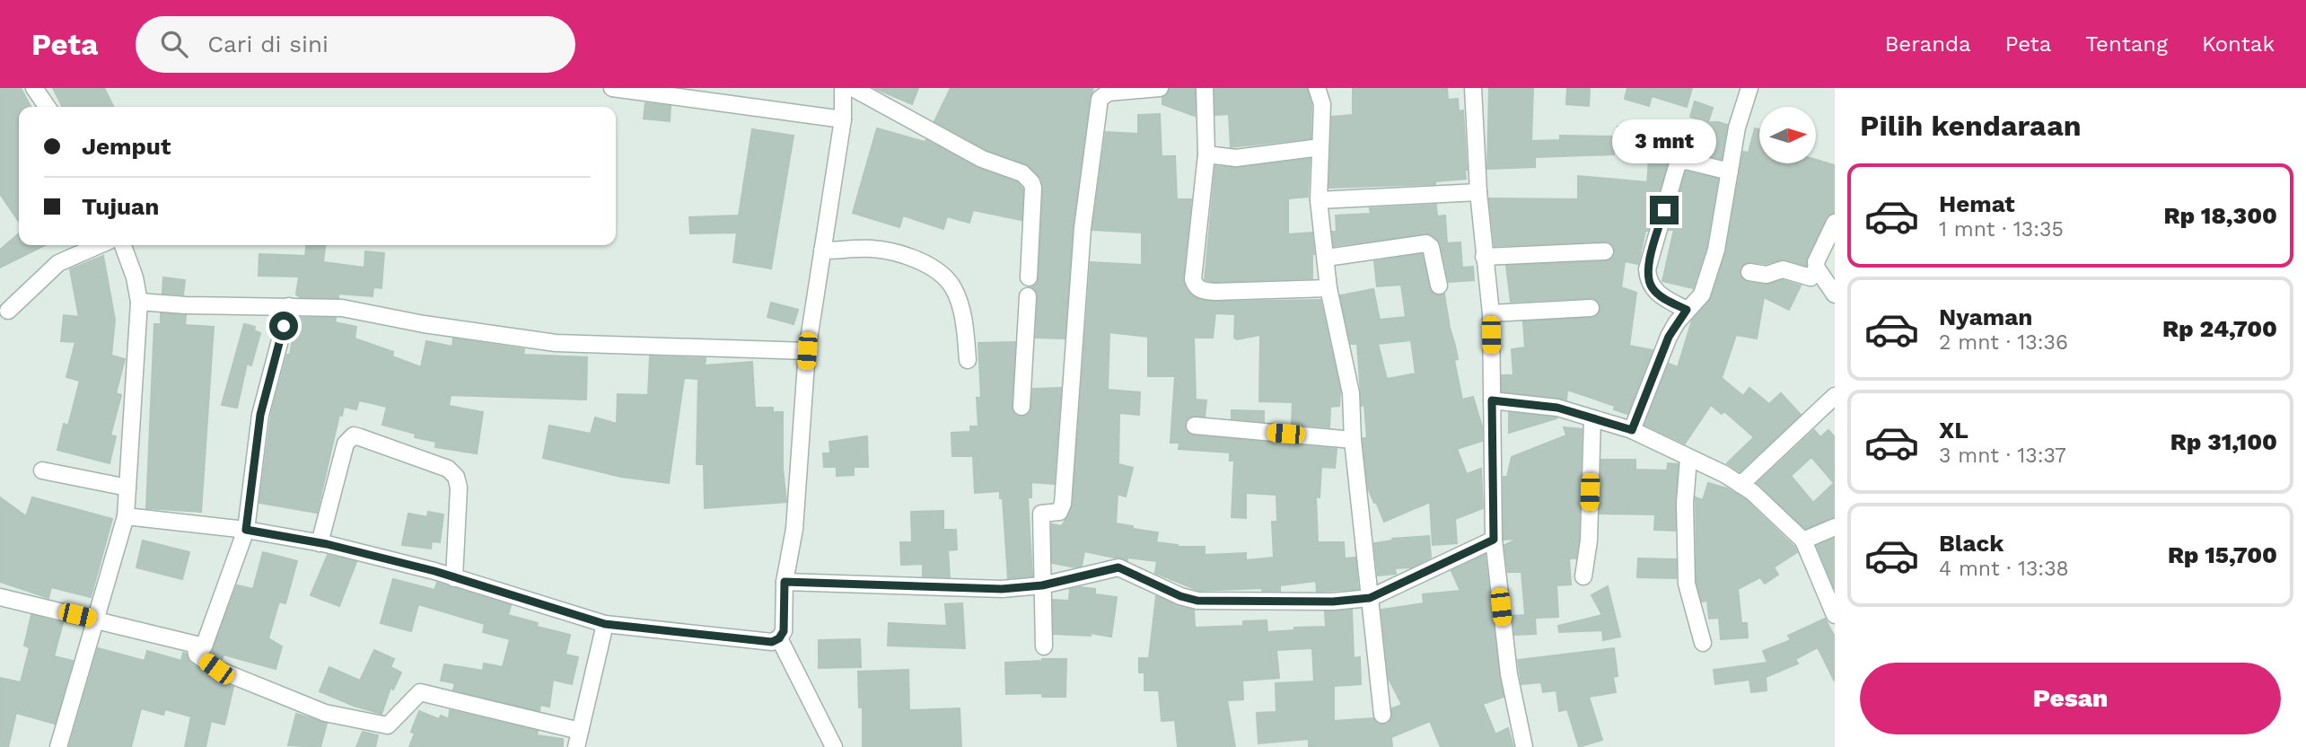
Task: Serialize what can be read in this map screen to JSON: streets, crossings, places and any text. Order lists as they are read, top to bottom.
{
  "north": "right",
  "page": {
    "header": "Peta",
    "search": "Cari di sini",
    "nav": [
      "Beranda",
      "Peta",
      "Tentang",
      "Kontak"
    ],
    "heading": "Pilih kendaraan",
    "banner": ["Jemput", "Tujuan"],
    "bubble": "3 mnt",
    "list": [
      {
        "name": "Hemat",
        "note": "1 mnt · 13:35",
        "value": "Rp 18,300"
      },
      {
        "name": "Nyaman",
        "note": "2 mnt · 13:36",
        "value": "Rp 24,700"
      },
      {
        "name": "XL",
        "note": "3 mnt · 13:37",
        "value": "Rp 31,100"
      },
      {
        "name": "Black",
        "note": "4 mnt · 13:38",
        "value": "Rp 15,700"
      }
    ],
    "buttons": "Pesan"
  }
}
